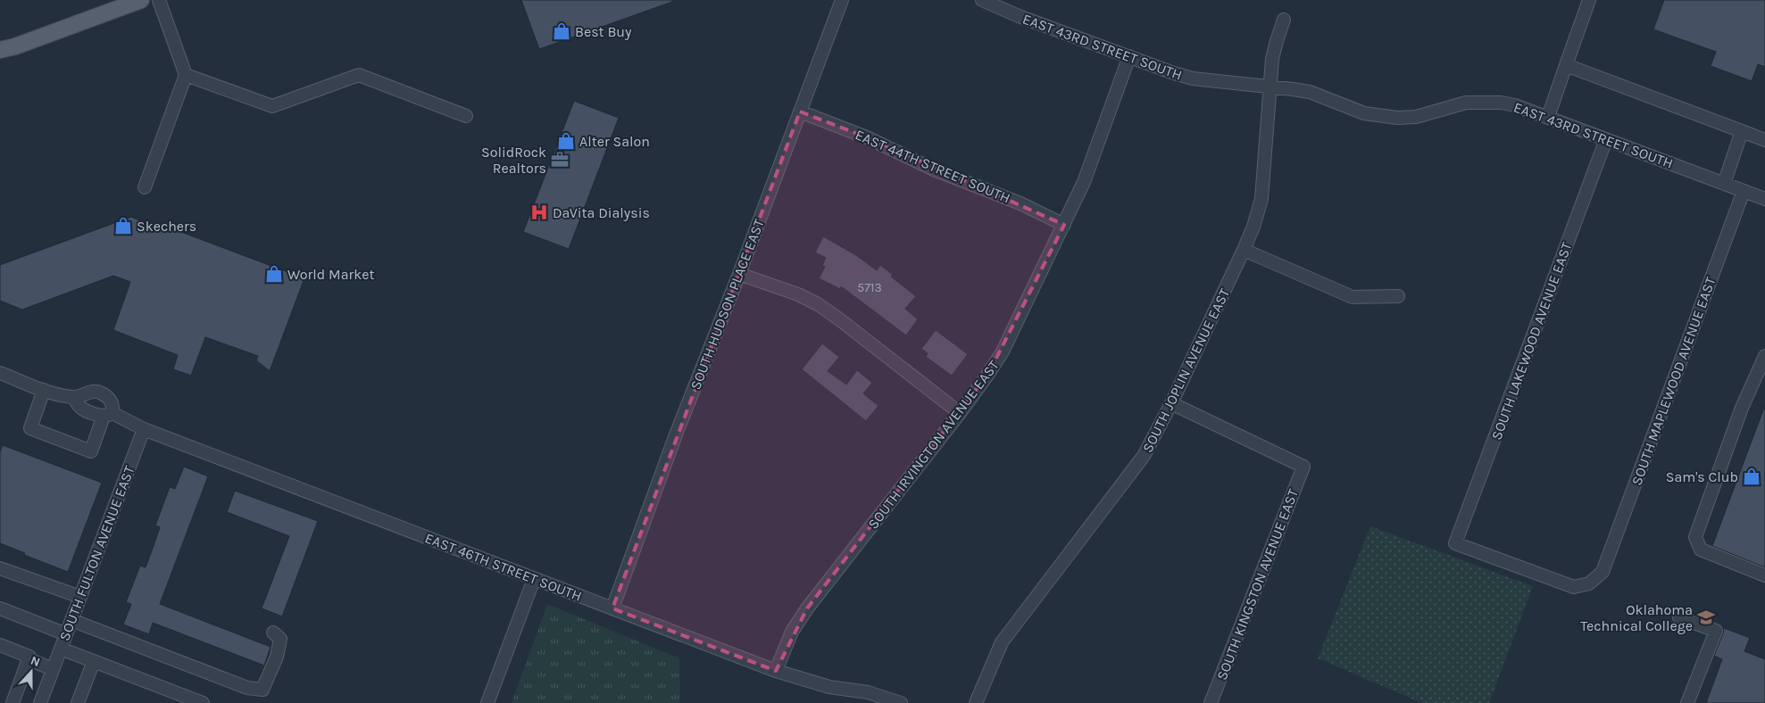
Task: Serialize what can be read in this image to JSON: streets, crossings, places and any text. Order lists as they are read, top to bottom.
{
  "streets": {
    "street": [
      "EAST 43RD STREET SOUTH",
      "EAST 44TH STREET SOUTH",
      "SOUTH HUDSON PLACE EAST",
      "SOUTH LAKEWOOD AVENUE EAST",
      "SOUTH JOPLIN AVENUE EAST",
      "SOUTH MAPLEWOOD AVENUE EAST",
      "SOUTH IRVINGTON AVENUE EAST",
      "SOUTH FULTON AVENUE EAST",
      "EAST 46TH STREET SOUTH",
      "SOUTH KINGSTON AVENUE EAST"
    ]
  },
  "crossings": [
    ["EAST 43RD STREET SOUTH", "SOUTH LAKEWOOD AVENUE EAST"],
    ["EAST 43RD STREET SOUTH", "SOUTH JOPLIN AVENUE EAST"],
    ["EAST 43RD STREET SOUTH", "SOUTH MAPLEWOOD AVENUE EAST"],
    ["EAST 43RD STREET SOUTH", "SOUTH IRVINGTON AVENUE EAST"],
    ["EAST 44TH STREET SOUTH", "SOUTH HUDSON PLACE EAST"],
    ["EAST 44TH STREET SOUTH", "SOUTH IRVINGTON AVENUE EAST"],
    ["SOUTH HUDSON PLACE EAST", "EAST 46TH STREET SOUTH"],
    ["SOUTH LAKEWOOD AVENUE EAST", "SOUTH MAPLEWOOD AVENUE EAST"],
    ["SOUTH JOPLIN AVENUE EAST", "SOUTH KINGSTON AVENUE EAST"],
    ["SOUTH IRVINGTON AVENUE EAST", "EAST 46TH STREET SOUTH"],
    ["SOUTH FULTON AVENUE EAST", "EAST 46TH STREET SOUTH"]
  ],
  "places": {
    "shop": [
      "Best Buy",
      "Alter Salon",
      "Skechers",
      "World Market",
      "Sam's Club"
    ],
    "office": ["SolidRock Realtors"],
    "hospital": ["DaVita Dialysis"],
    "school or university": ["Oklahoma Technical College"]
  },
  "house_numbers": ["5713"],
  "north": "top"
}
